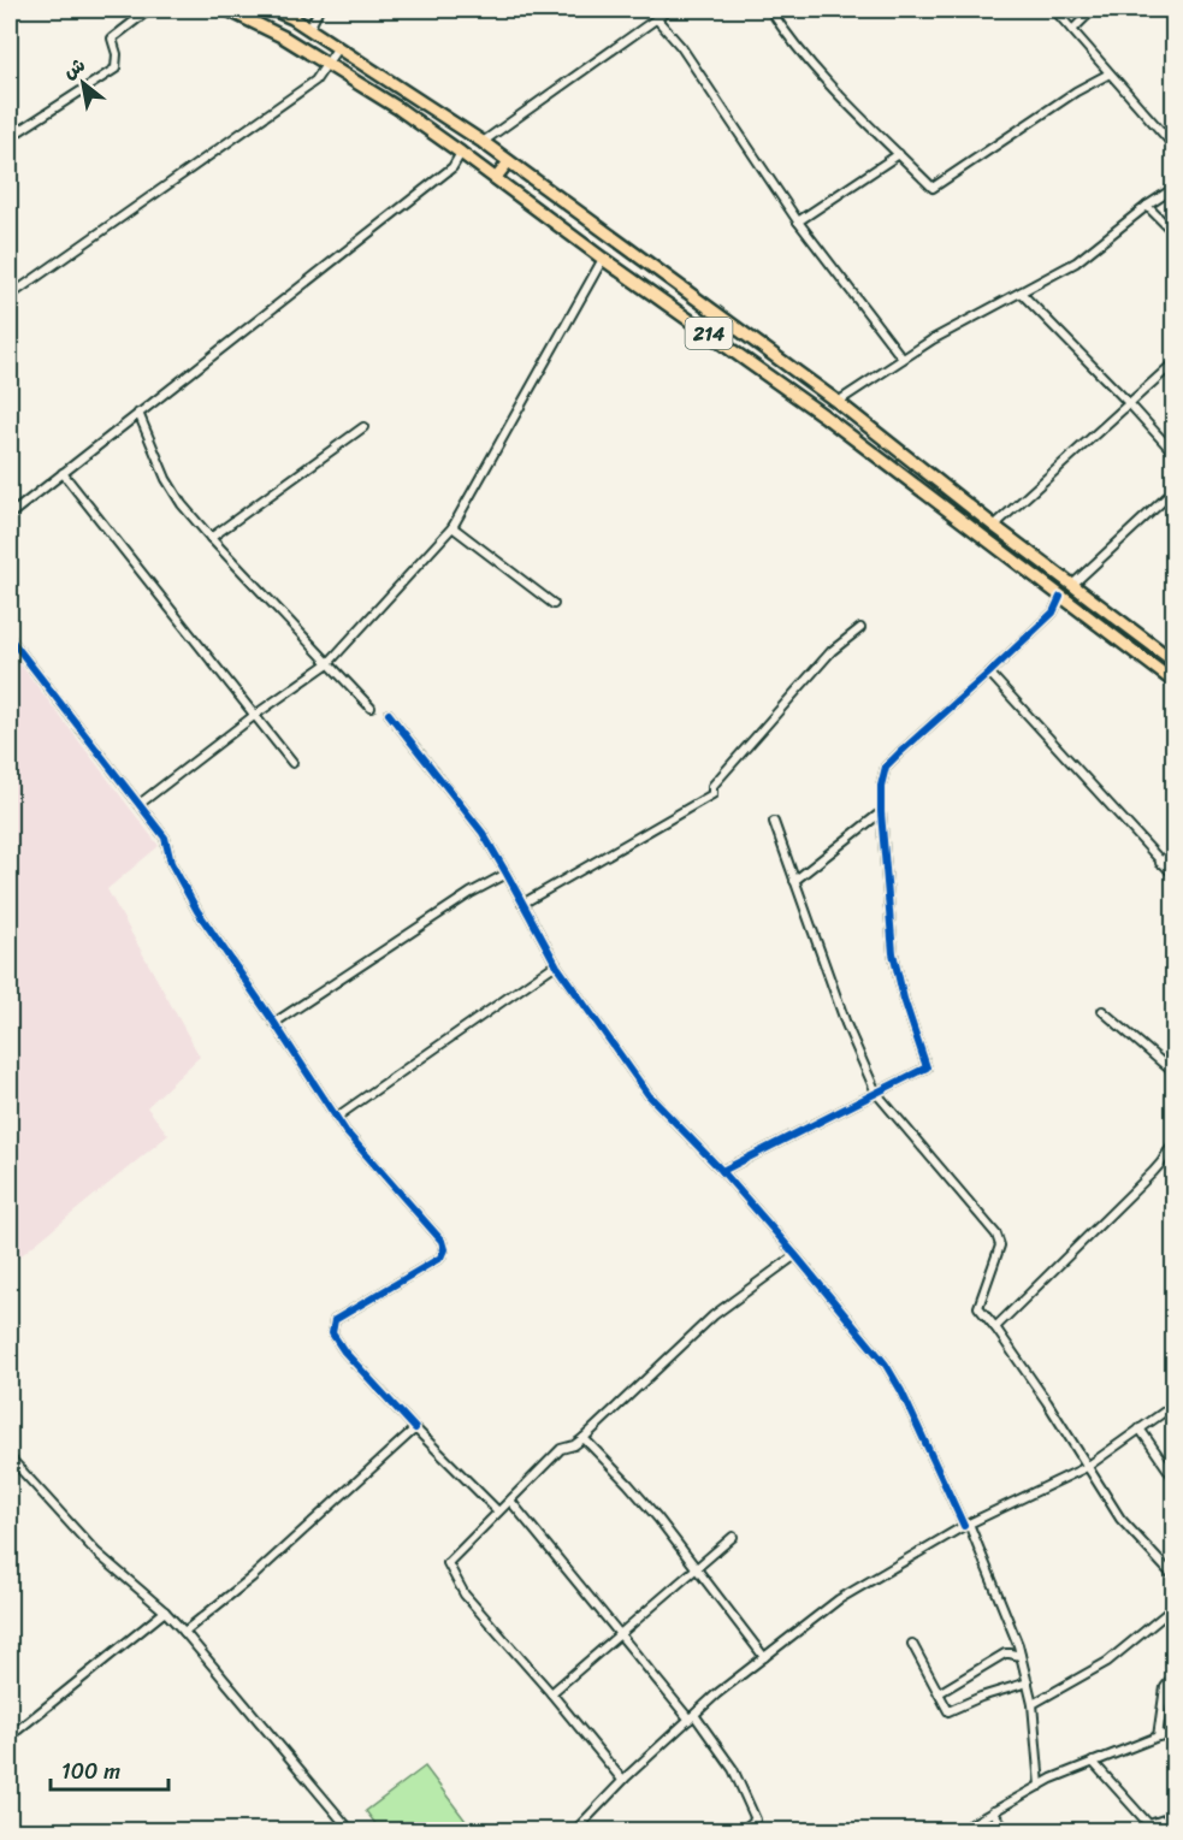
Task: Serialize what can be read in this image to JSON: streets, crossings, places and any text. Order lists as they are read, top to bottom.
{
  "streets": {
    "highway": ["214"]
  },
  "scale_bar": "100 m",
  "north": "top left"
}
